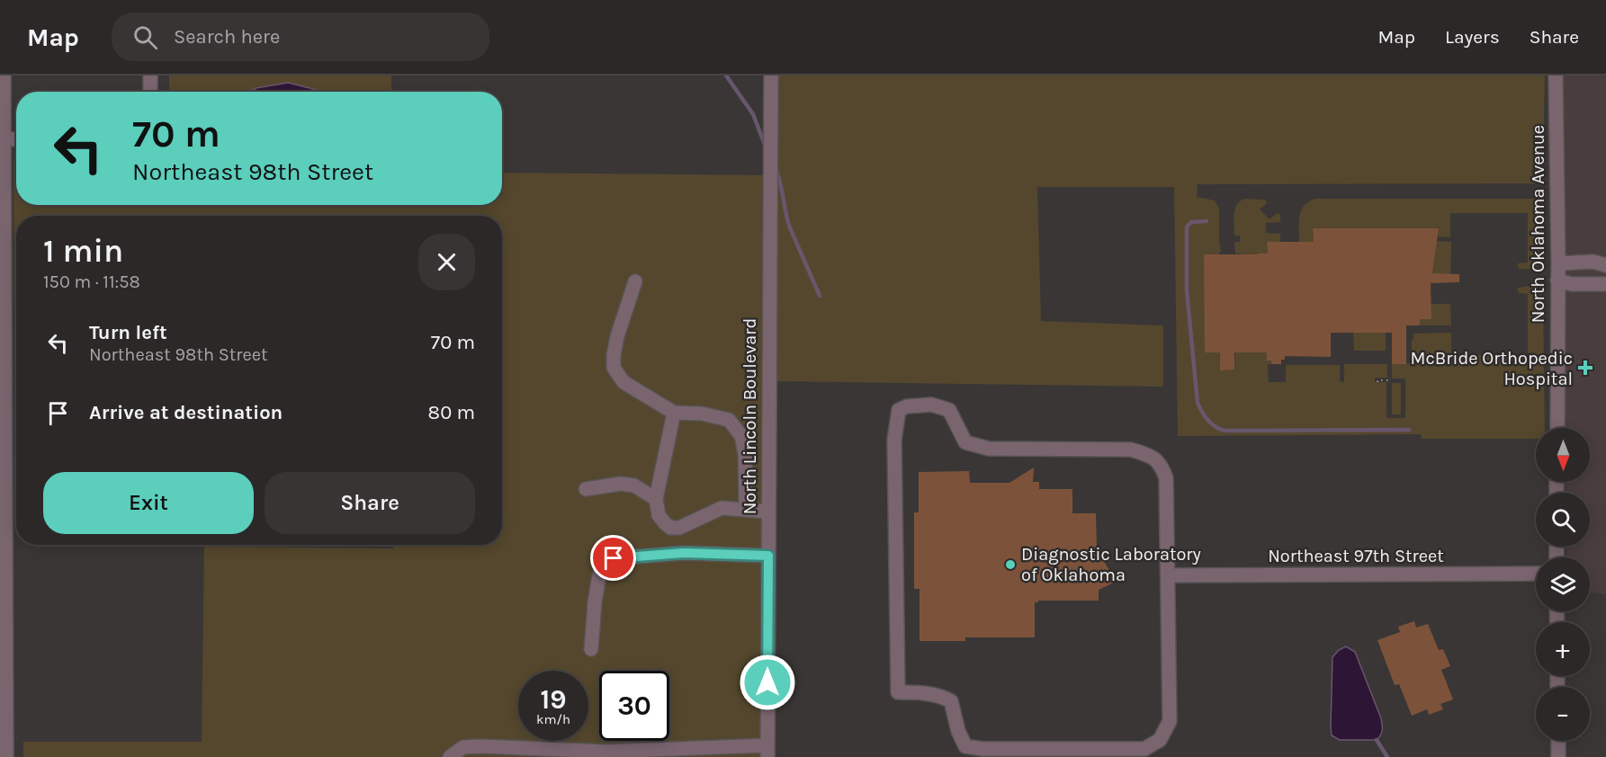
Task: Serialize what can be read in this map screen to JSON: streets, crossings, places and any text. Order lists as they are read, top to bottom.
{
  "streets": {
    "street": ["North Oklahoma Avenue", "North Lincoln Boulevard", "Northeast 97th Street"]
  },
  "places": {
    "health": ["McBride Orthopedic Hospital"],
    "other": ["Diagnostic Laboratory of Oklahoma"]
  },
  "north": "bottom",
  "page": {
    "header": "Map",
    "search": "Search here",
    "nav": ["Map", "Layers", "Share"],
    "turn": ["70 m", "Northeast 98th Street"],
    "heading": ["1 min", "150 m · 11:58"],
    "list": [
      {
        "name": "Turn left",
        "note": "Northeast 98th Street",
        "value": "70 m"
      },
      {
        "name": "Arrive at destination",
        "value": "80 m"
      }
    ],
    "map_buttons": ["+", "−"],
    "buttons": ["Exit", "Share"],
    "speed": "19 km/h",
    "limit": "30"
  }
}
